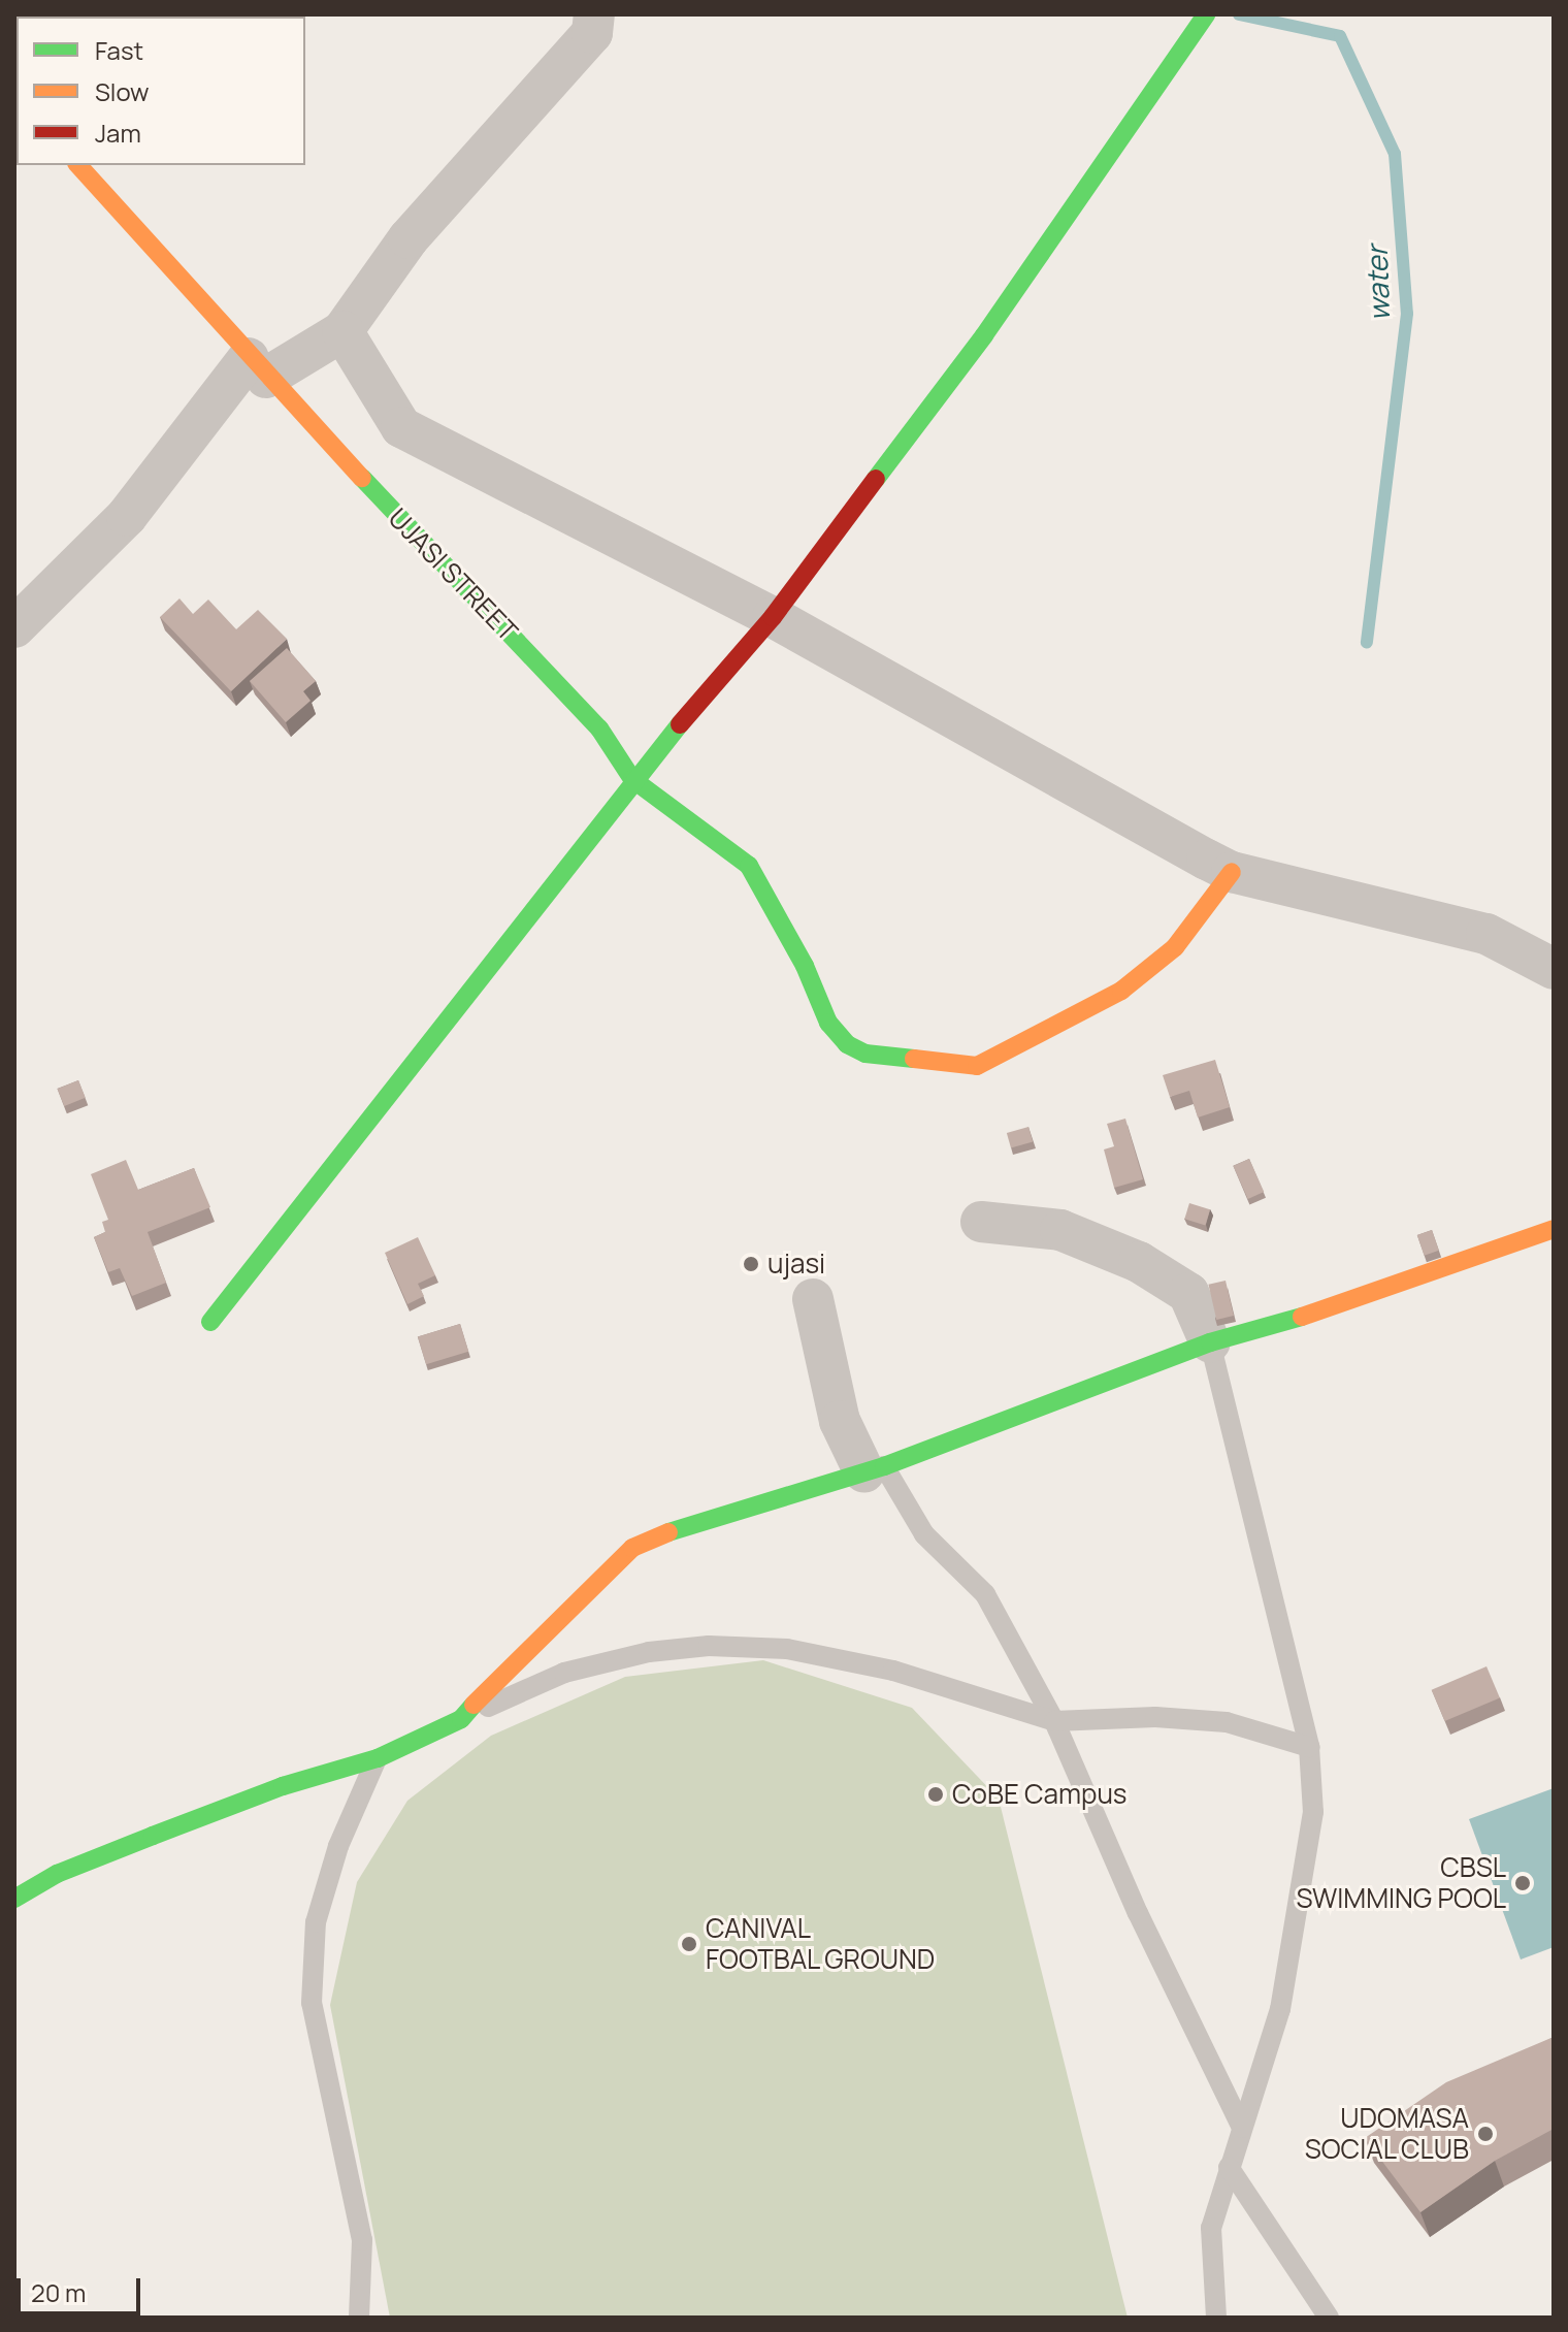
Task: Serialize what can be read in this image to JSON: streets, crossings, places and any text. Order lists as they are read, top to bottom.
{
  "streets": {
    "street": ["UJASI STREET"]
  },
  "water": ["water"],
  "places": [
    "ujasi",
    "CoBE Campus",
    "CBSL SWIMMING POOL",
    "CANIVAL FOOTBAL GROUND",
    "UDOMASA SOCIAL CLUB"
  ],
  "legend": ["Fast", "Slow", "Jam"],
  "scale_bar": "20 m"
}
